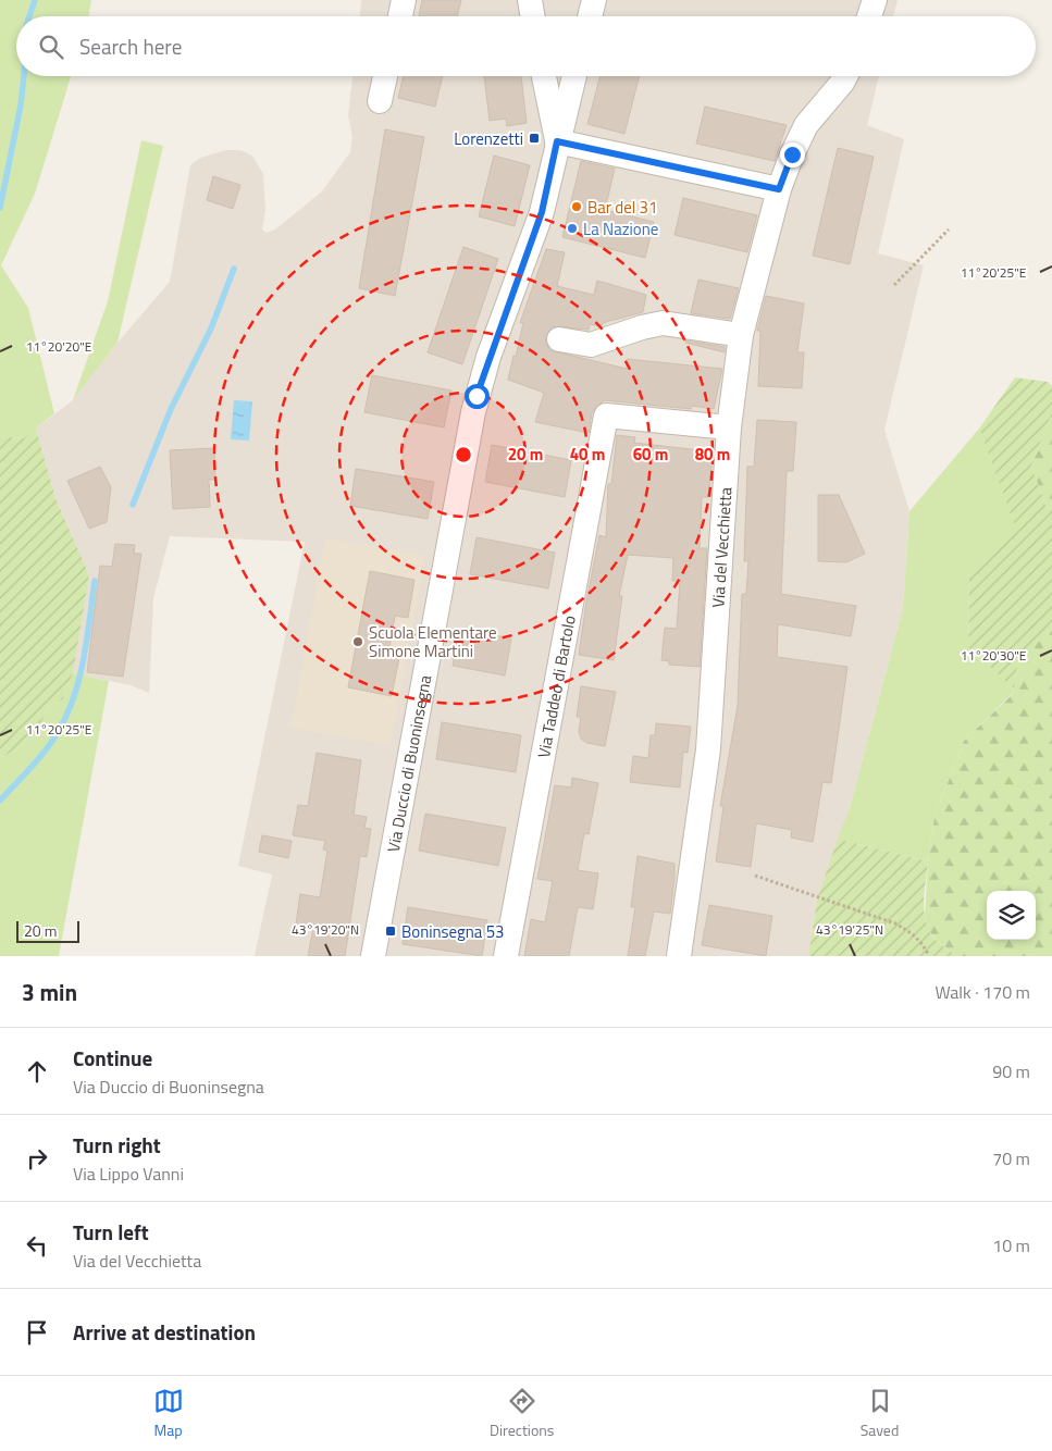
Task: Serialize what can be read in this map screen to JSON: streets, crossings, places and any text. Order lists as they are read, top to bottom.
{
  "streets": {
    "street": ["Via del Vecchietta", "Via Taddeo di Bartolo", "Via Duccio di Buoninsegna"]
  },
  "crossings": [
    ["Via del Vecchietta", "Via Taddeo di Bartolo"]
  ],
  "places": {
    "transit": ["Lorenzetti", "Boninsegna 53"],
    "other": ["Bar del 31", "La Nazione", "Scuola Elementare Simone Martini"]
  },
  "scale_bar": "20 m",
  "page": {
    "search": "Search here",
    "scale": "20 m",
    "heading": ["3 min", "Walk · 170 m"],
    "list": [
      ["Continue", "Via Duccio di Buoninsegna", "90 m"],
      ["Turn right", "Via Lippo Vanni", "70 m"],
      ["Turn left", "Via del Vecchietta", "10 m"],
      "Arrive at destination"
    ],
    "nav": ["Map", "Directions", "Saved"]
  },
  "coordinates": [
    "11°20'25\"E",
    "11°20'20\"E",
    "11°20'30\"E",
    "43°19'20\"N",
    "43°19'25\"N"
  ],
  "rings": [
    "20 m",
    "40 m",
    "60 m",
    "80 m"
  ]
}
